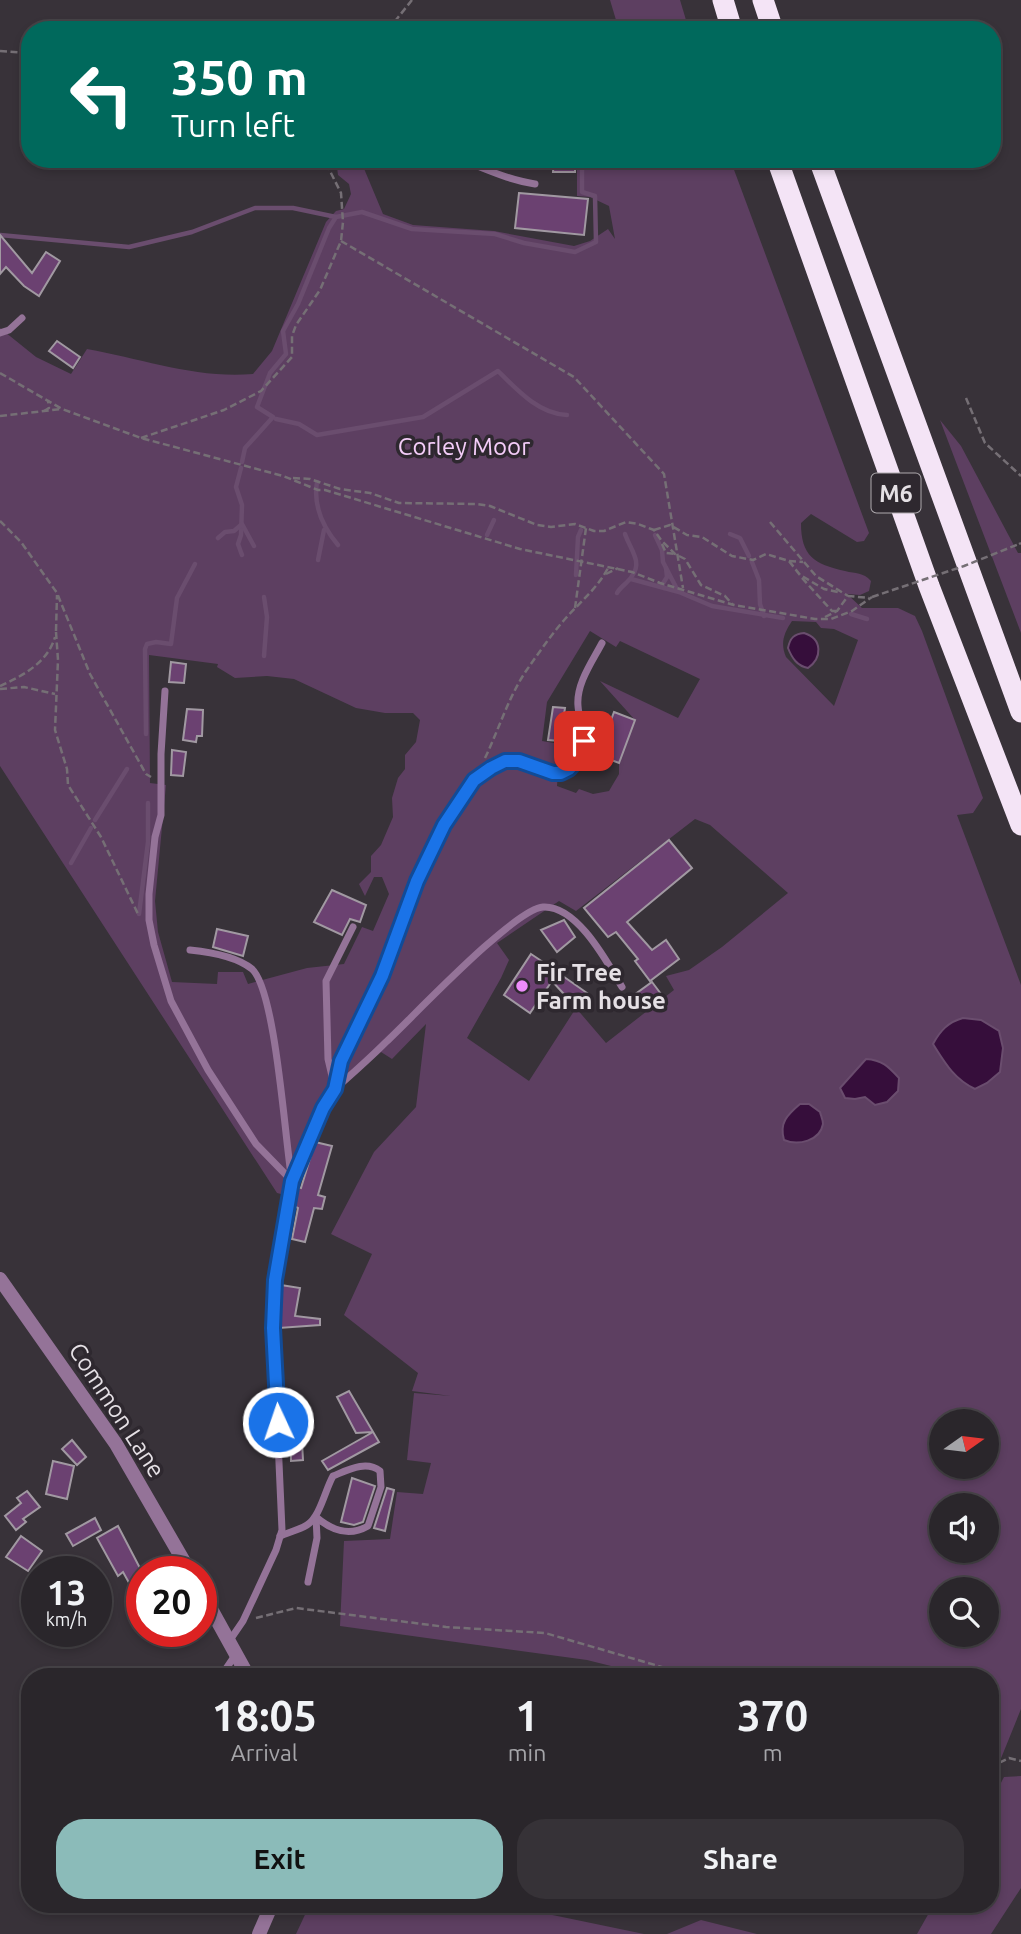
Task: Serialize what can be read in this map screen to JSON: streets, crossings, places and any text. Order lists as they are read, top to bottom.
{
  "streets": {
    "highway": ["M6"],
    "street": ["Common Lane"]
  },
  "parks": ["Corley Moor"],
  "places": ["Fir Tree Farm house"],
  "north": "right",
  "page": {
    "turn": ["350 m", "Turn left"],
    "speed": "13 km/h",
    "limit": "20",
    "eta": [
      "18:05",
      "Arrival",
      "1",
      "min",
      "370",
      "m"
    ],
    "buttons": ["Exit", "Share"]
  }
}
